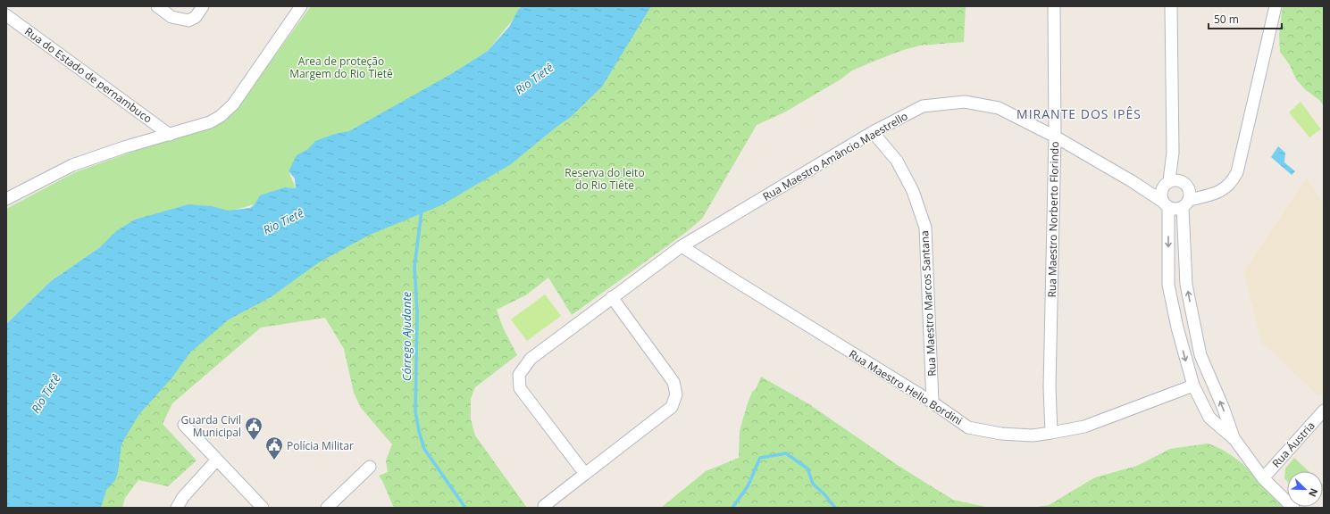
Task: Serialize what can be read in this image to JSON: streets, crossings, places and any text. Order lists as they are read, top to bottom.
{
  "streets": {
    "street": [
      "Rua do Estado de pernambuco",
      "Rua Maestro Amâncio Maestrello",
      "Rua Maestro Norberto Florindo",
      "Rua Maestro Marcos Santana",
      "Rua Maestro Helio Bordini",
      "Rua Áustria"
    ]
  },
  "crossings": [
    ["Rua Maestro Amâncio Maestrello", "Rua Maestro Norberto Florindo"],
    ["Rua Maestro Amâncio Maestrello", "Rua Maestro Marcos Santana"],
    ["Rua Maestro Amâncio Maestrello", "Rua Maestro Helio Bordini"],
    ["Rua Maestro Norberto Florindo", "Rua Maestro Helio Bordini"],
    ["Rua Maestro Marcos Santana", "Rua Maestro Helio Bordini"]
  ],
  "districts": ["MIRANTE DOS IPÊS"],
  "water": ["Rio Tietê", "Córrego Ajudante"],
  "parks": ["Area de proteção Margem do Rio Tietê", "Reserva do leito do Rio Tiête"],
  "places": {
    "public building": ["Guarda Civil Municipal", "Polícia Militar"]
  },
  "scale_bar": "50 m",
  "north": "bottom right"
}
